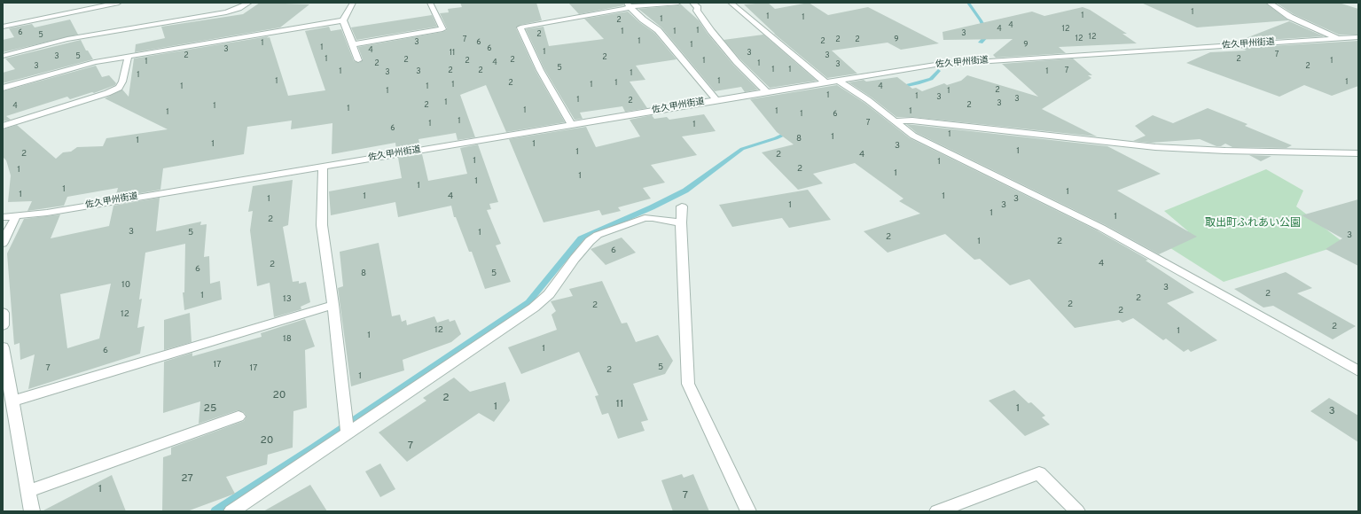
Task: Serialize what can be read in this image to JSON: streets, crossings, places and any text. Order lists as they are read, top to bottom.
{
  "streets": {
    "street": ["佐久甲州街道"]
  },
  "parks": ["取出町ふれあい公園"],
  "house_numbers": [
    "1",
    "1",
    "1",
    "1",
    "1",
    "2",
    "4",
    "4",
    "12",
    "1",
    "1",
    "1",
    "6",
    "3",
    "2",
    "5",
    "12",
    "12",
    "7",
    "2",
    "2",
    "9",
    "1",
    "2",
    "3",
    "6",
    "1",
    "1",
    "9",
    "1",
    "6",
    "3",
    "4",
    "1",
    "11",
    "3",
    "7",
    "2",
    "3",
    "3",
    "5",
    "2",
    "1",
    "2",
    "2",
    "2",
    "2",
    "1",
    "1",
    "1",
    "4",
    "2",
    "1",
    "3",
    "3",
    "2",
    "5",
    "1",
    "1",
    "2",
    "2",
    "7",
    "1",
    "3",
    "1",
    "3",
    "1",
    "1",
    "1",
    "1",
    "1",
    "2",
    "1",
    "1",
    "1",
    "1",
    "1",
    "4",
    "2",
    "1",
    "1",
    "1",
    "1",
    "3",
    "3",
    "1",
    "2",
    "1",
    "3",
    "2",
    "2",
    "4",
    "1",
    "1",
    "1",
    "1",
    "1",
    "1",
    "1",
    "6",
    "1",
    "7",
    "1",
    "1",
    "6",
    "1",
    "1",
    "8",
    "1",
    "1",
    "1",
    "3",
    "1",
    "1",
    "2",
    "2",
    "4",
    "1",
    "1",
    "2",
    "1",
    "1",
    "1",
    "1",
    "1",
    "1",
    "1",
    "1",
    "1",
    "4",
    "1",
    "1",
    "3",
    "1",
    "3",
    "1",
    "1",
    "2",
    "3",
    "5",
    "1",
    "3",
    "2",
    "1",
    "2",
    "6",
    "4",
    "2",
    "6",
    "8",
    "5",
    "10",
    "3",
    "2",
    "1",
    "2",
    "13",
    "2",
    "2",
    "2",
    "12",
    "2",
    "12",
    "1",
    "1",
    "18",
    "1",
    "6",
    "17",
    "5",
    "7",
    "17",
    "2",
    "1",
    "20",
    "2",
    "11",
    "1",
    "25",
    "1",
    "3",
    "20",
    "7",
    "27",
    "1",
    "7"
  ]
}
